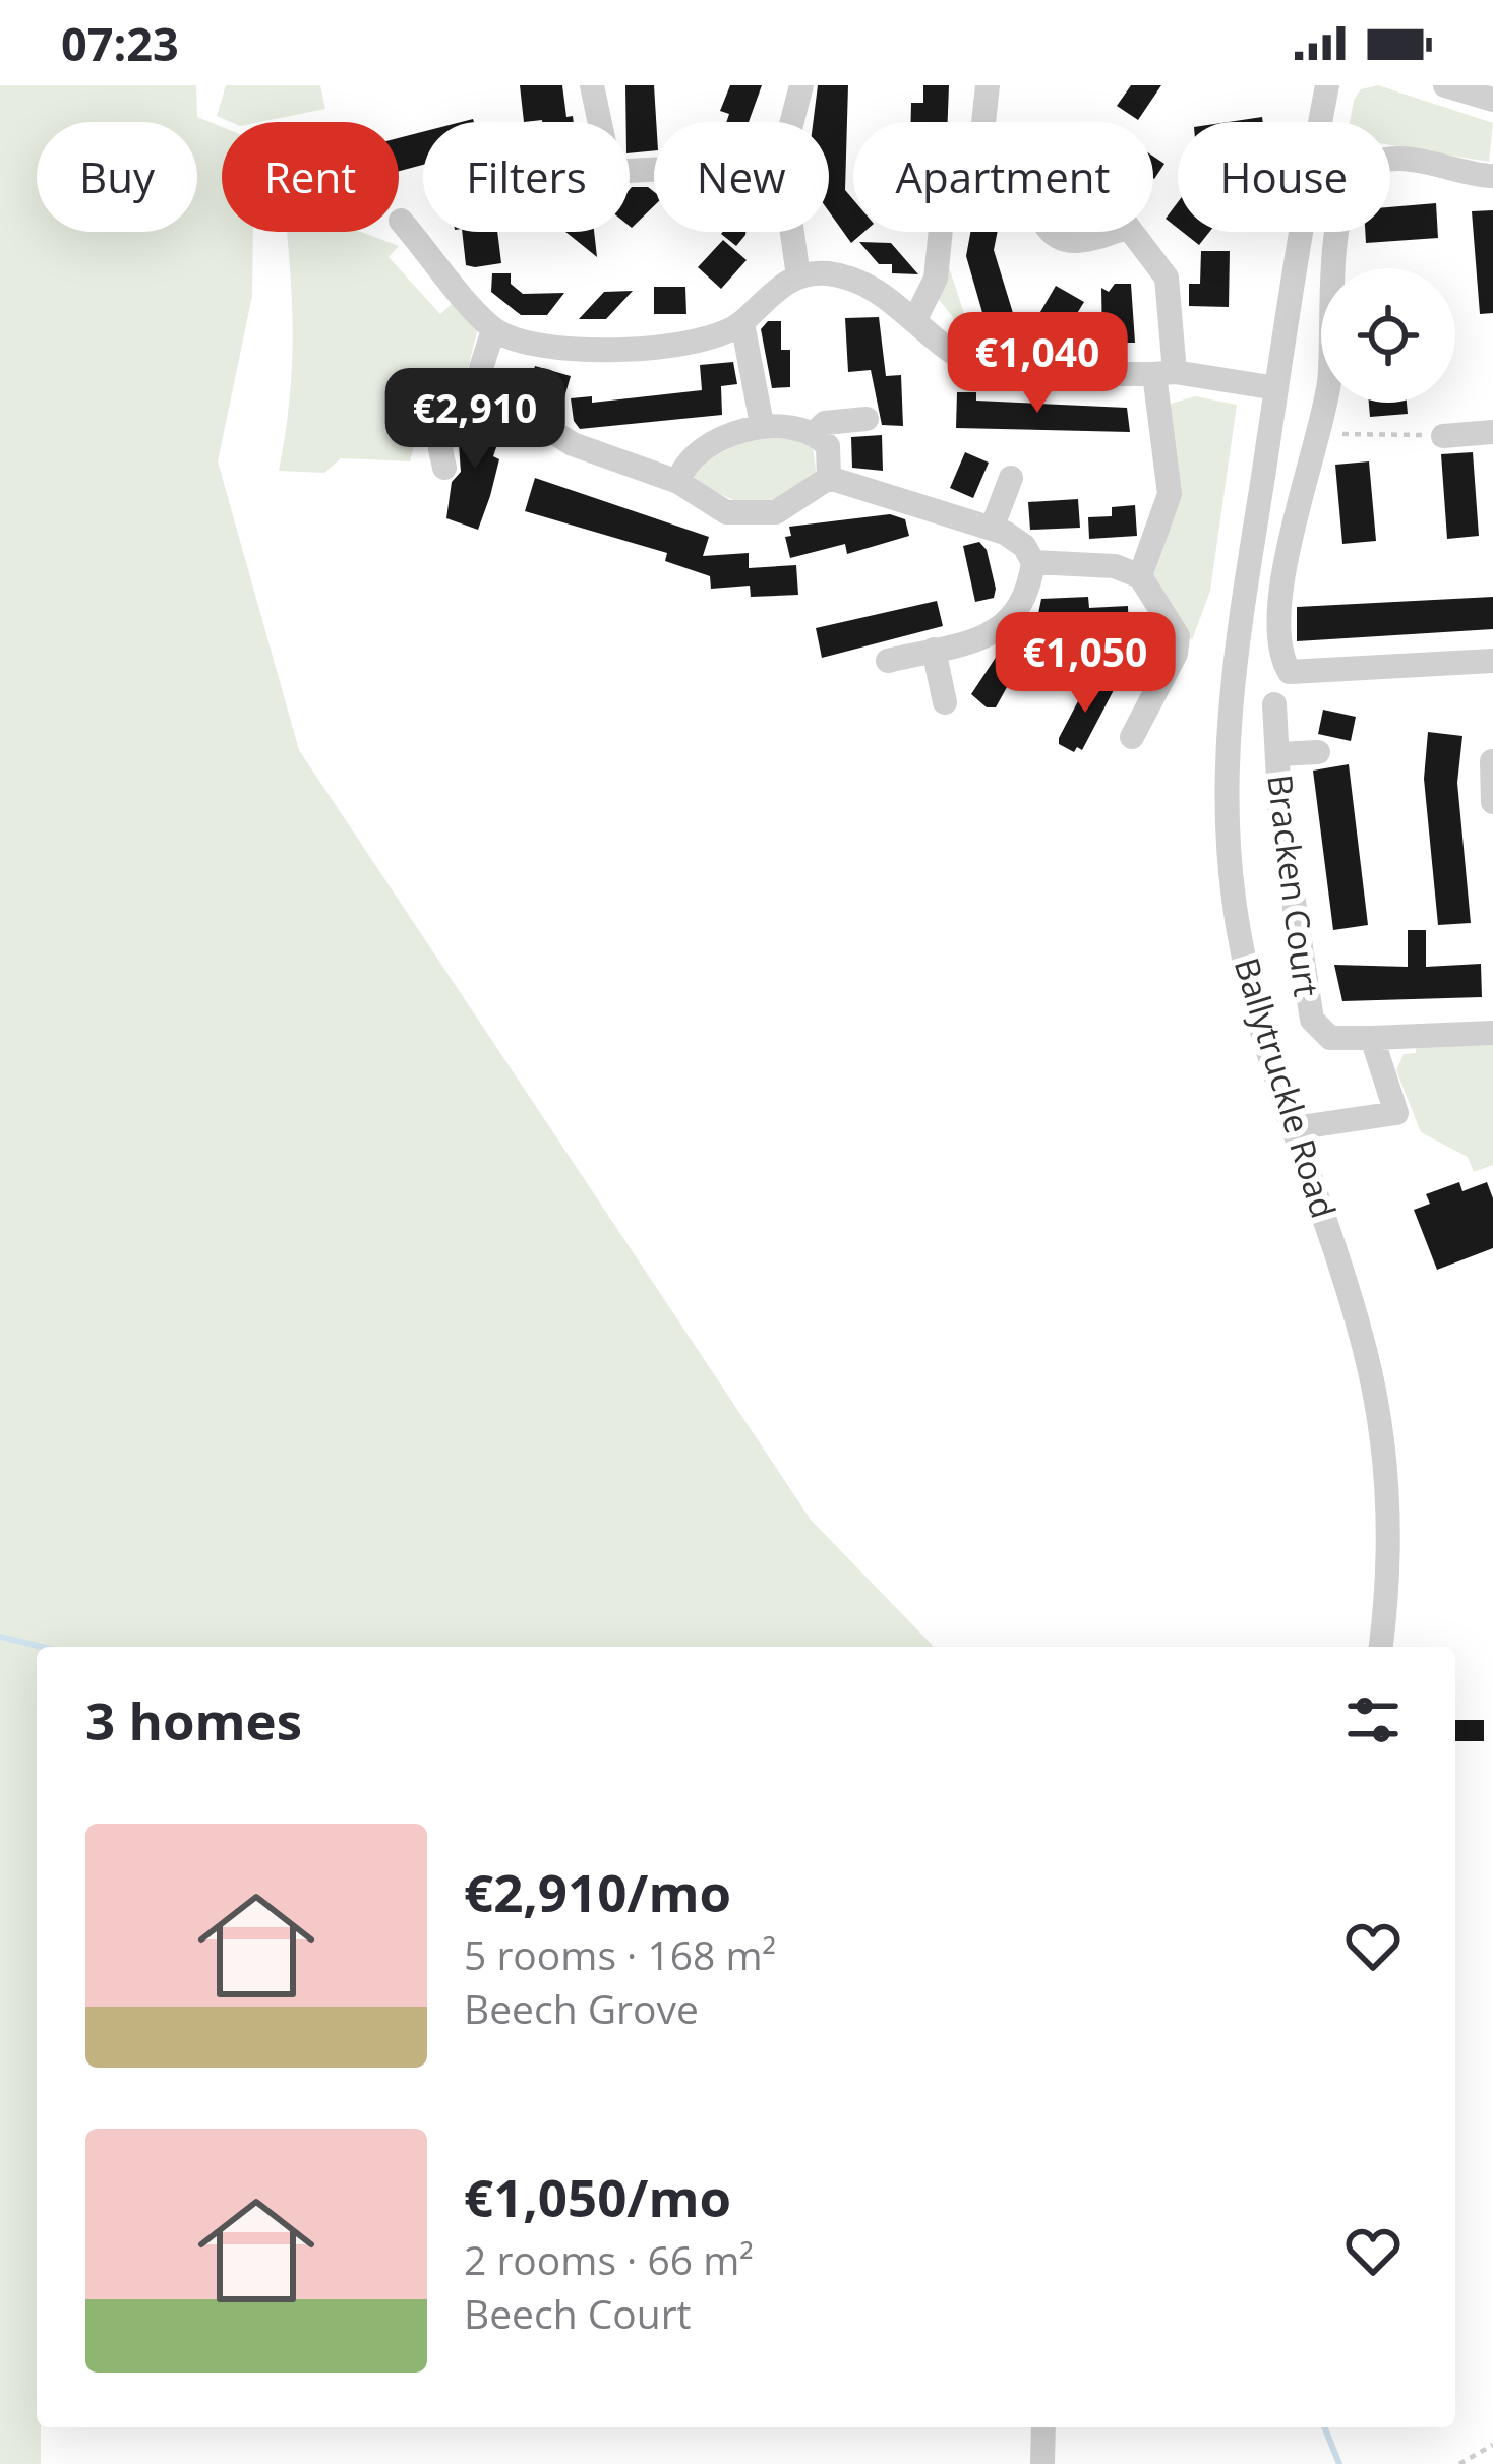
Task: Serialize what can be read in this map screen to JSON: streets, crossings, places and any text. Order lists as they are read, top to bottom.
{
  "streets": {
    "street": ["Bracken Court", "Ballytruckle Road"]
  },
  "page": {
    "status": "07:23",
    "chip": [
      "Buy",
      "Rent",
      "Filters",
      "New",
      "Apartment",
      "House"
    ],
    "price": ["€1,040", "€2,910", "€1,050"],
    "heading": "3 homes",
    "list": [
      {
        "name": "€2,910/mo",
        "note": "5 rooms · 168 m² · Beech Grove"
      },
      {
        "name": "€1,050/mo",
        "note": "2 rooms · 66 m² · Beech Court"
      }
    ]
  }
}
